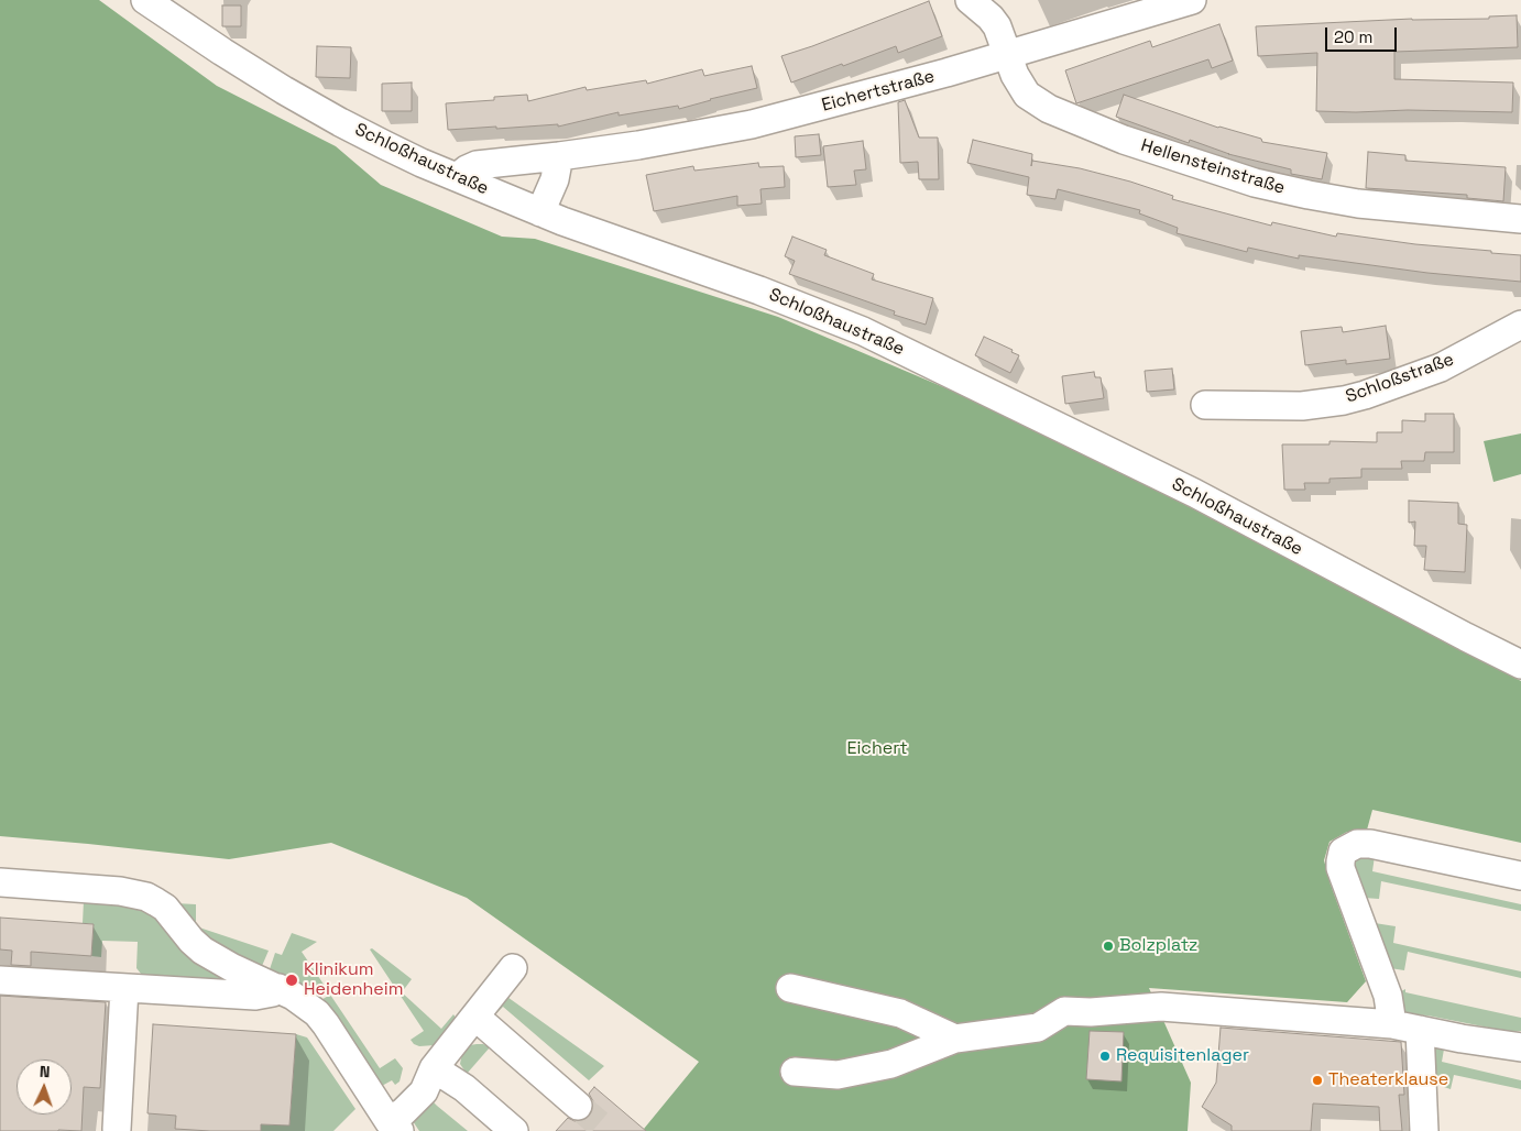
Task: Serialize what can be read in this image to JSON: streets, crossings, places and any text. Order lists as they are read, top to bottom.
{
  "streets": {
    "street": [
      "Eichertstraße",
      "Schloßhaustraße",
      "Hellensteinstraße",
      "Schloßstraße"
    ]
  },
  "crossings": [
    ["Eichertstraße", "Schloßhaustraße"],
    ["Eichertstraße", "Hellensteinstraße"]
  ],
  "parks": ["Eichert"],
  "places": [
    "Bolzplatz",
    "Klinikum Heidenheim",
    "Requisitenlager",
    "Theaterklause"
  ],
  "scale_bar": "20 m",
  "north": "top"
}
